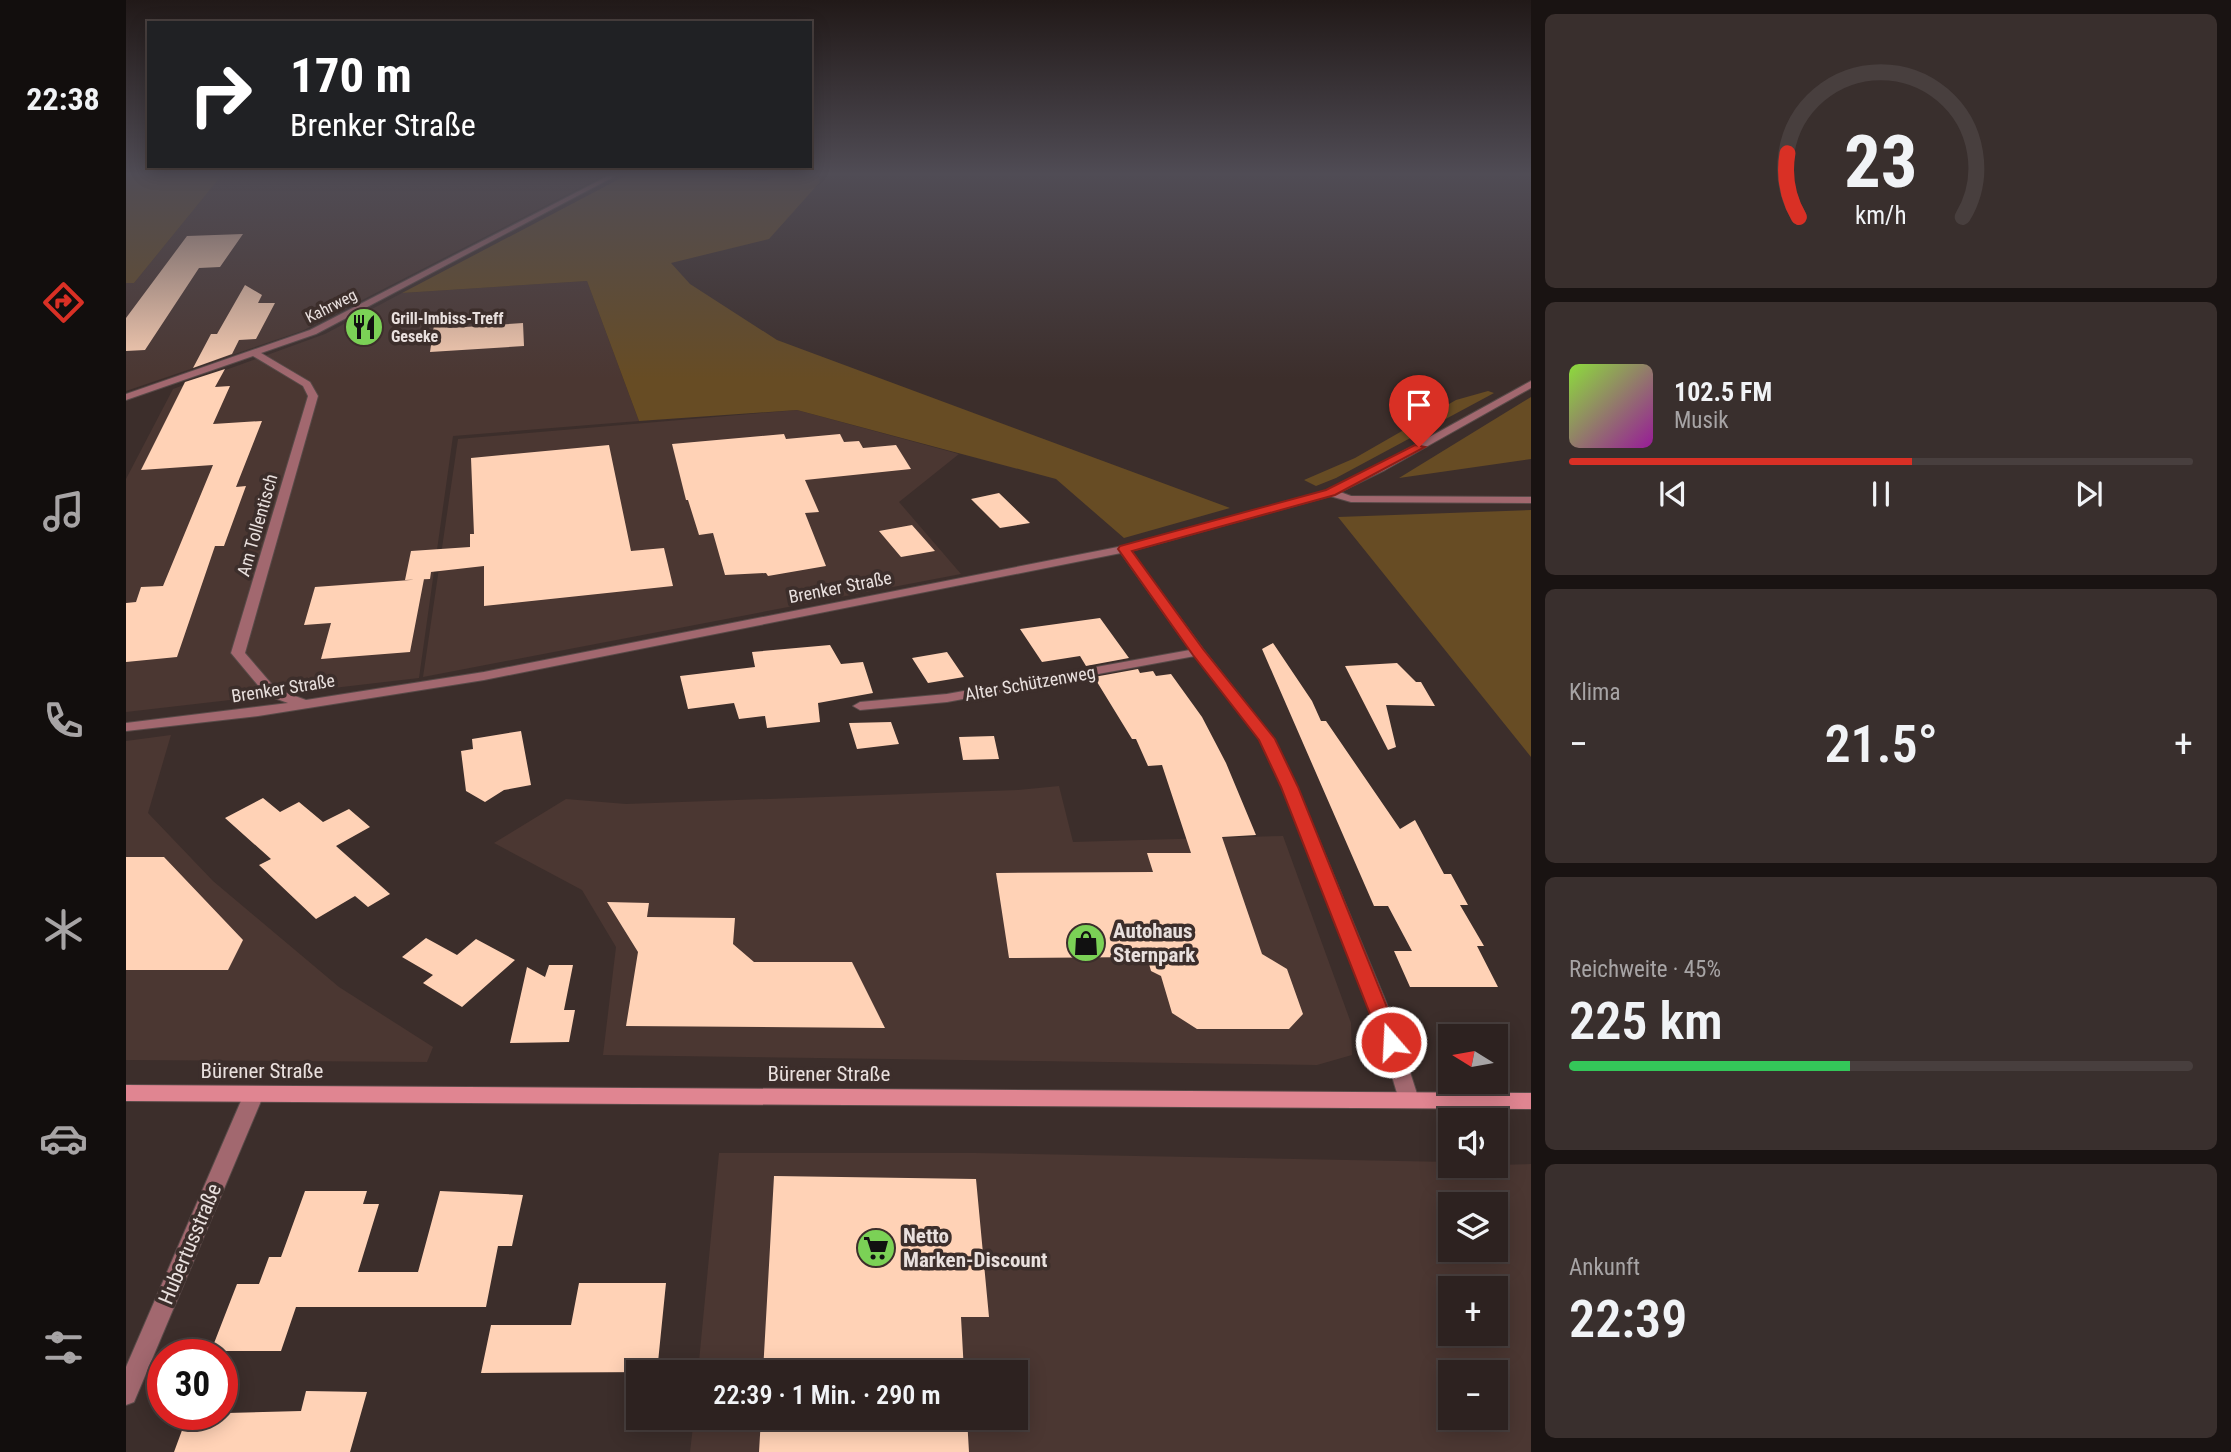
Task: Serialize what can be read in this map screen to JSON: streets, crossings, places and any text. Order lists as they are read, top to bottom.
{
  "streets": {
    "main road": ["Bürener Straße"],
    "street": [
      "Kahrweg",
      "Am Tollentisch",
      "Brenker Straße",
      "Alter Schützenweg",
      "Hubertusstraße"
    ]
  },
  "crossings": [
    ["Kahrweg", "Am Tollentisch"],
    ["Am Tollentisch", "Brenker Straße"],
    ["Bürener Straße", "Hubertusstraße"]
  ],
  "places": {
    "restaurant": ["Grill-Imbiss-Treff Geseke"],
    "shop": ["Autohaus Sternpark"],
    "supermarket": ["Netto Marken-Discount"]
  },
  "north": "left",
  "page": {
    "tabs": "22:38",
    "turn": ["170 m", "Brenker Straße"],
    "song": ["102.5 FM", "Musik"],
    "tile": [
      "Klima",
      ["Reichweite · 45%", "225 km"],
      ["Ankunft", "22:39"]
    ],
    "heat": ["−", "21.5°", "+"],
    "map_buttons": ["+", "−"],
    "limit": "30",
    "trip": "22:39 · 1 Min. · 290 m",
    "gauge": ["23", "km/h"]
  }
}
